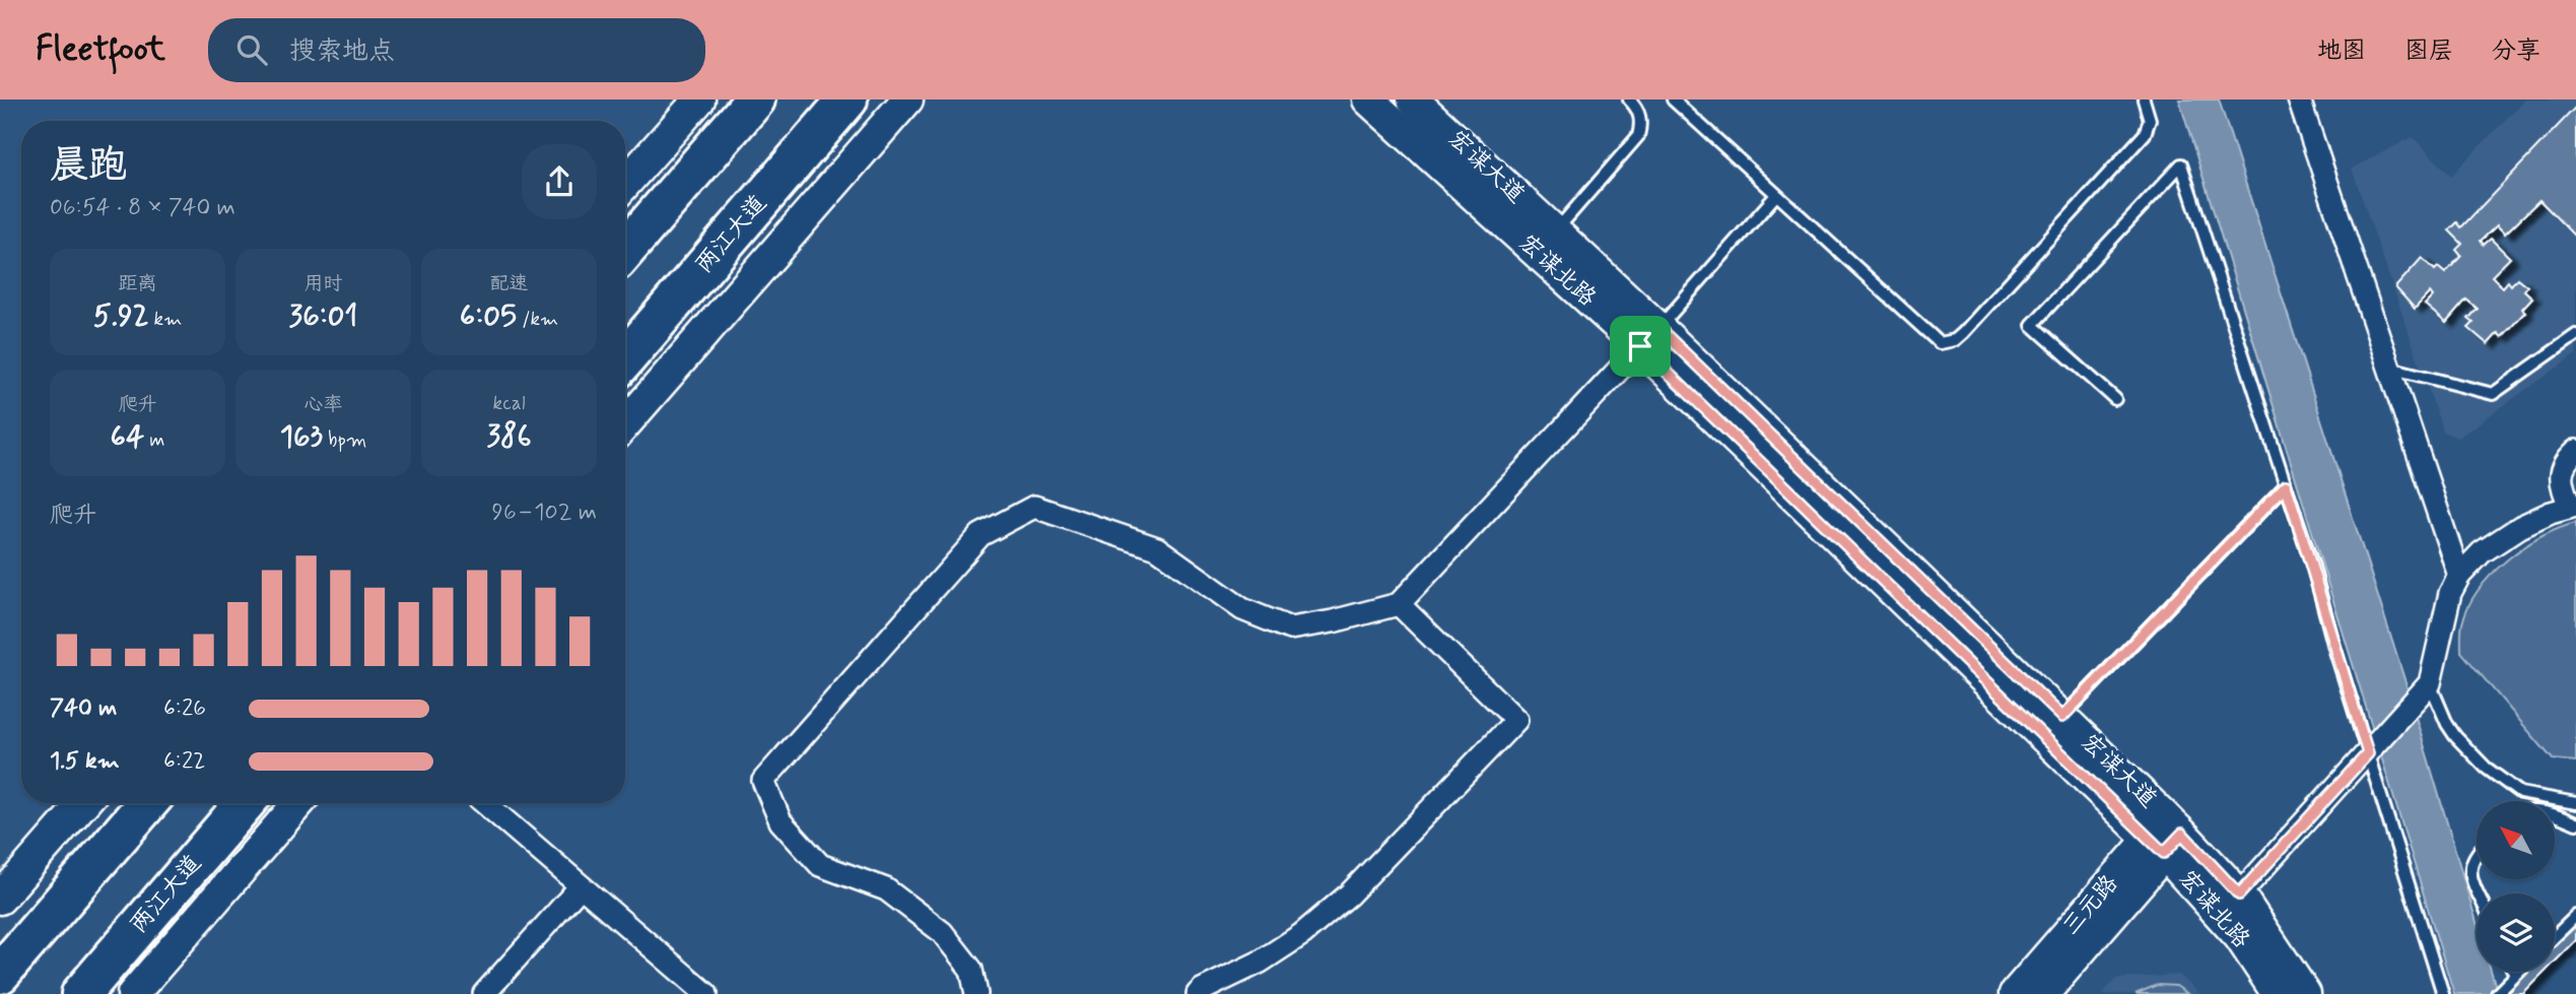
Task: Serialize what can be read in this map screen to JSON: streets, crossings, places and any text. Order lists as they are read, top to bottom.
{
  "streets": {
    "highway": ["两江大道"],
    "main road": ["宏谋大道", "宏谋北路", "三元路"]
  },
  "crossings": [
    ["宏谋大道", "宏谋北路"],
    ["宏谋大道", "三元路"],
    ["宏谋北路", "三元路"]
  ],
  "north": "top left",
  "page": {
    "header": "Fleetfoot",
    "search": "搜索地点",
    "nav": ["地图", "图层", "分享"],
    "heading": ["晨跑", "06:54 · 8 × 740 m"],
    "stats": [
      ["距离", "5.92 km"],
      ["用时", "36:01"],
      ["配速", "6:05 /km"],
      ["爬升", "64 m"],
      ["心率", "163 bpm"],
      ["kcal", "386"]
    ],
    "chart": ["爬升", "96–102 m"],
    "list": [
      {
        "name": "740 m",
        "note": "6:26"
      },
      {
        "name": "1.5 km",
        "note": "6:22"
      }
    ]
  }
}
